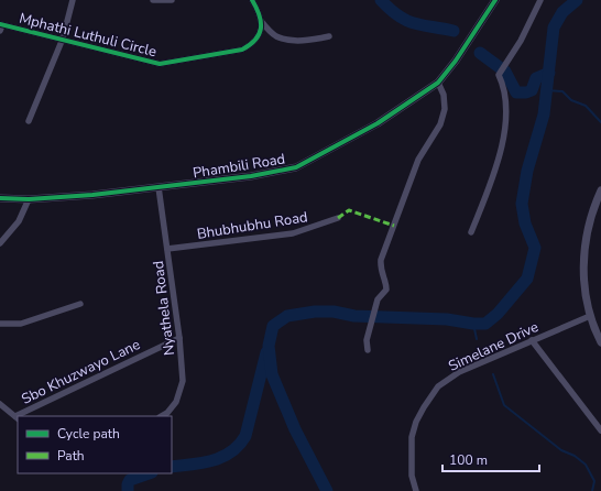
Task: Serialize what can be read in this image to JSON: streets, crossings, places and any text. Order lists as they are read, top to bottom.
{
  "streets": {
    "street": [
      "Mphathi Luthuli Circle",
      "Phambili Road",
      "Bhubhubhu Road",
      "Nyathela Road",
      "Simelane Drive",
      "Sbo Khuzwayo Lane"
    ]
  },
  "crossings": [
    ["Phambili Road", "Nyathela Road"],
    ["Bhubhubhu Road", "Nyathela Road"],
    ["Nyathela Road", "Sbo Khuzwayo Lane"]
  ],
  "legend": ["Cycle path", "Path"],
  "scale_bar": "100 m"
}
